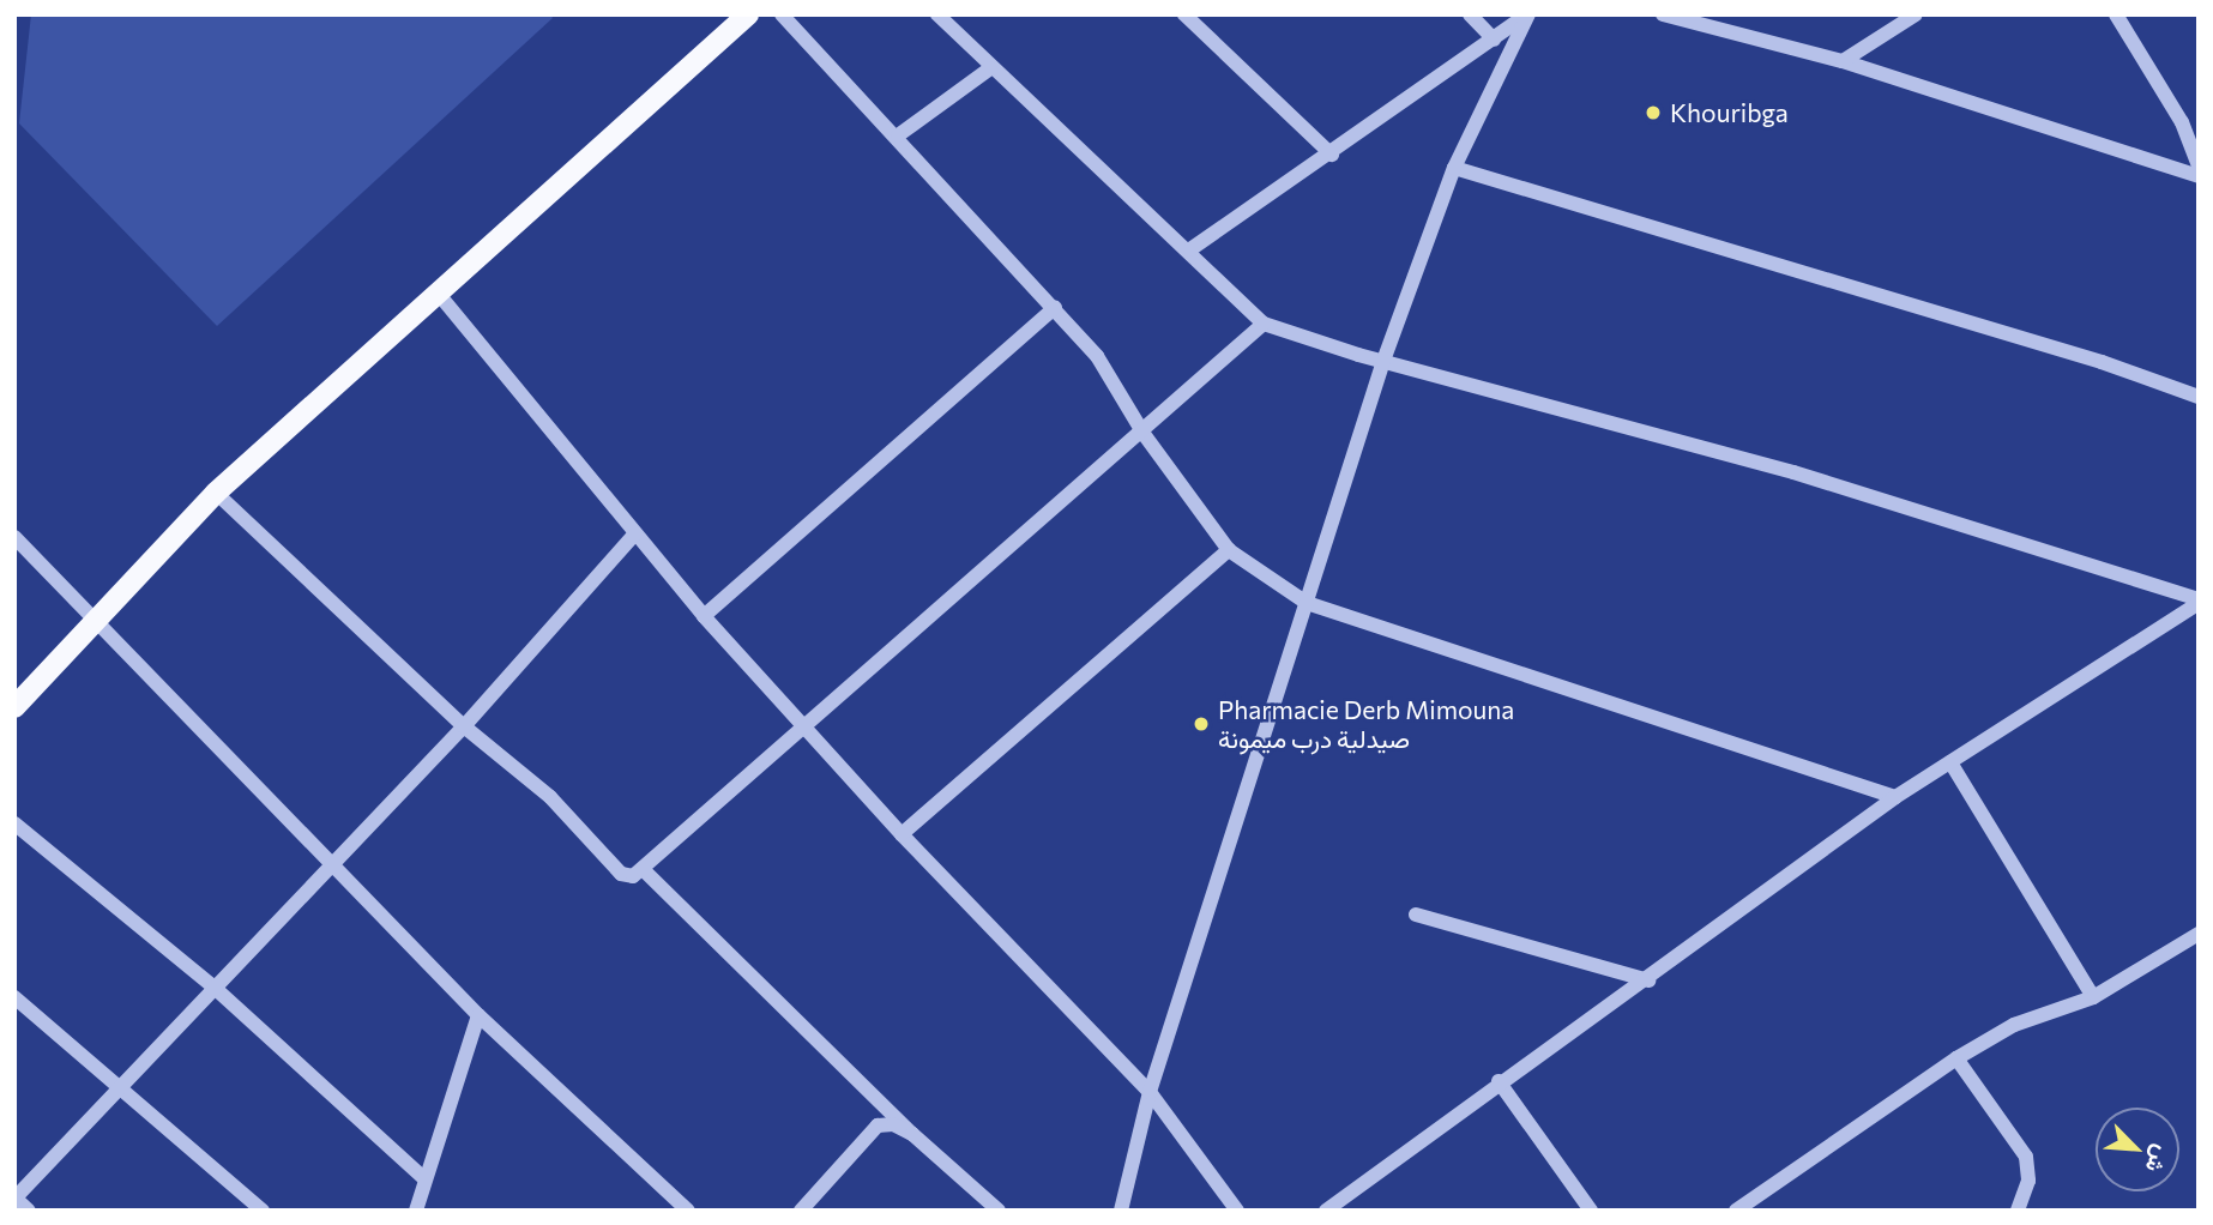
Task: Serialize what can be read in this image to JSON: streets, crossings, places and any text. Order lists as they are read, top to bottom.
{
  "places": ["Khouribga", "Pharmacie Derb Mimouna صيدلية درب ميمونة"],
  "north": "bottom right"
}
